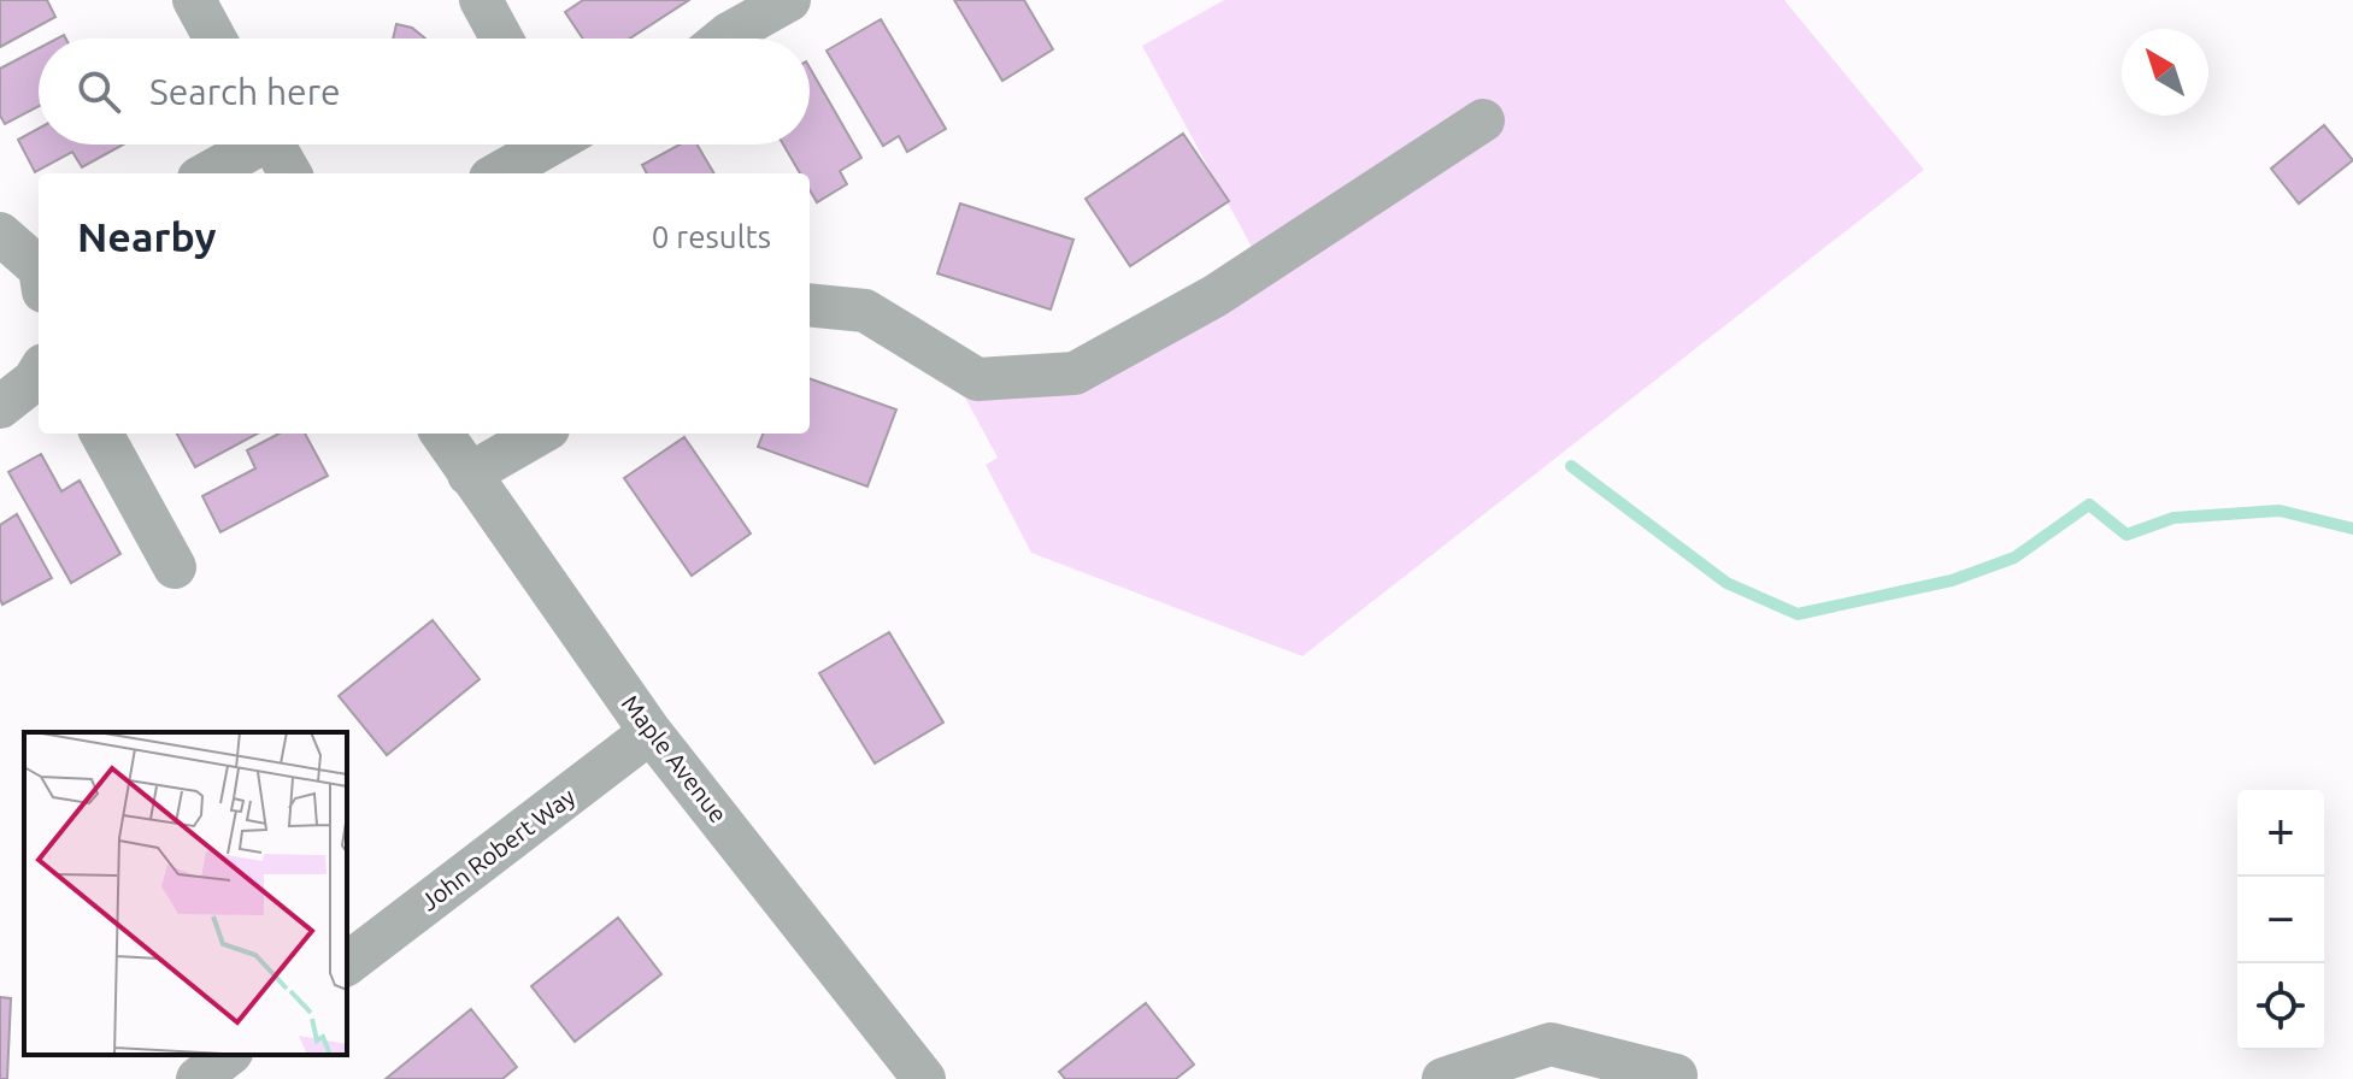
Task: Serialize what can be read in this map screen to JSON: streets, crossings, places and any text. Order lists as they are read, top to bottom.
{
  "streets": {
    "street": ["Maple Avenue", "John Robert Way"]
  },
  "crossings": [
    ["Maple Avenue", "John Robert Way"]
  ],
  "north": "top left",
  "page": {
    "search": "Search here",
    "heading": ["Nearby", "0 results"],
    "map_buttons": ["+", "−"]
  }
}
